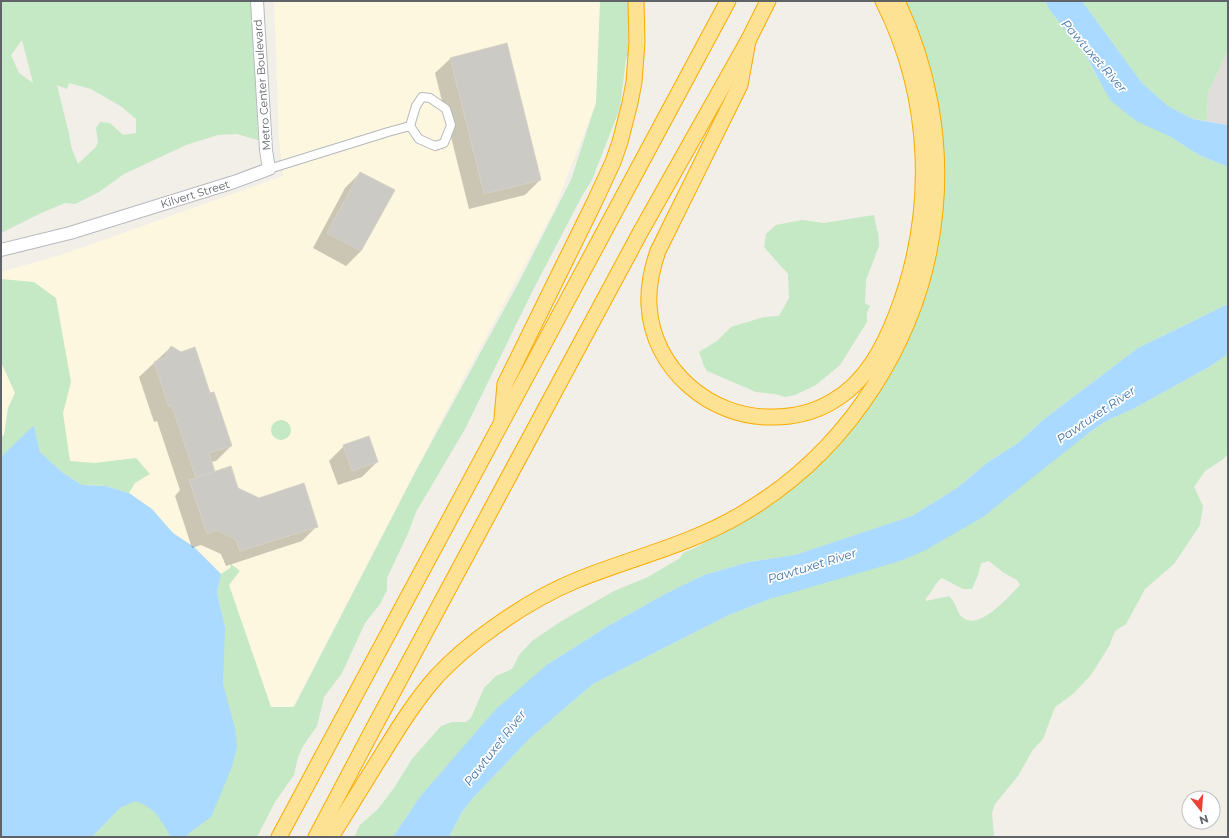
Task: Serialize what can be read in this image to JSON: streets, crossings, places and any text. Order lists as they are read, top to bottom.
{
  "streets": {
    "street": ["Metro Center Boulevard", "Kilvert Street"]
  },
  "crossings": [
    ["Metro Center Boulevard", "Kilvert Street"]
  ],
  "water": ["Pawtuxet River"],
  "north": "bottom"
}
